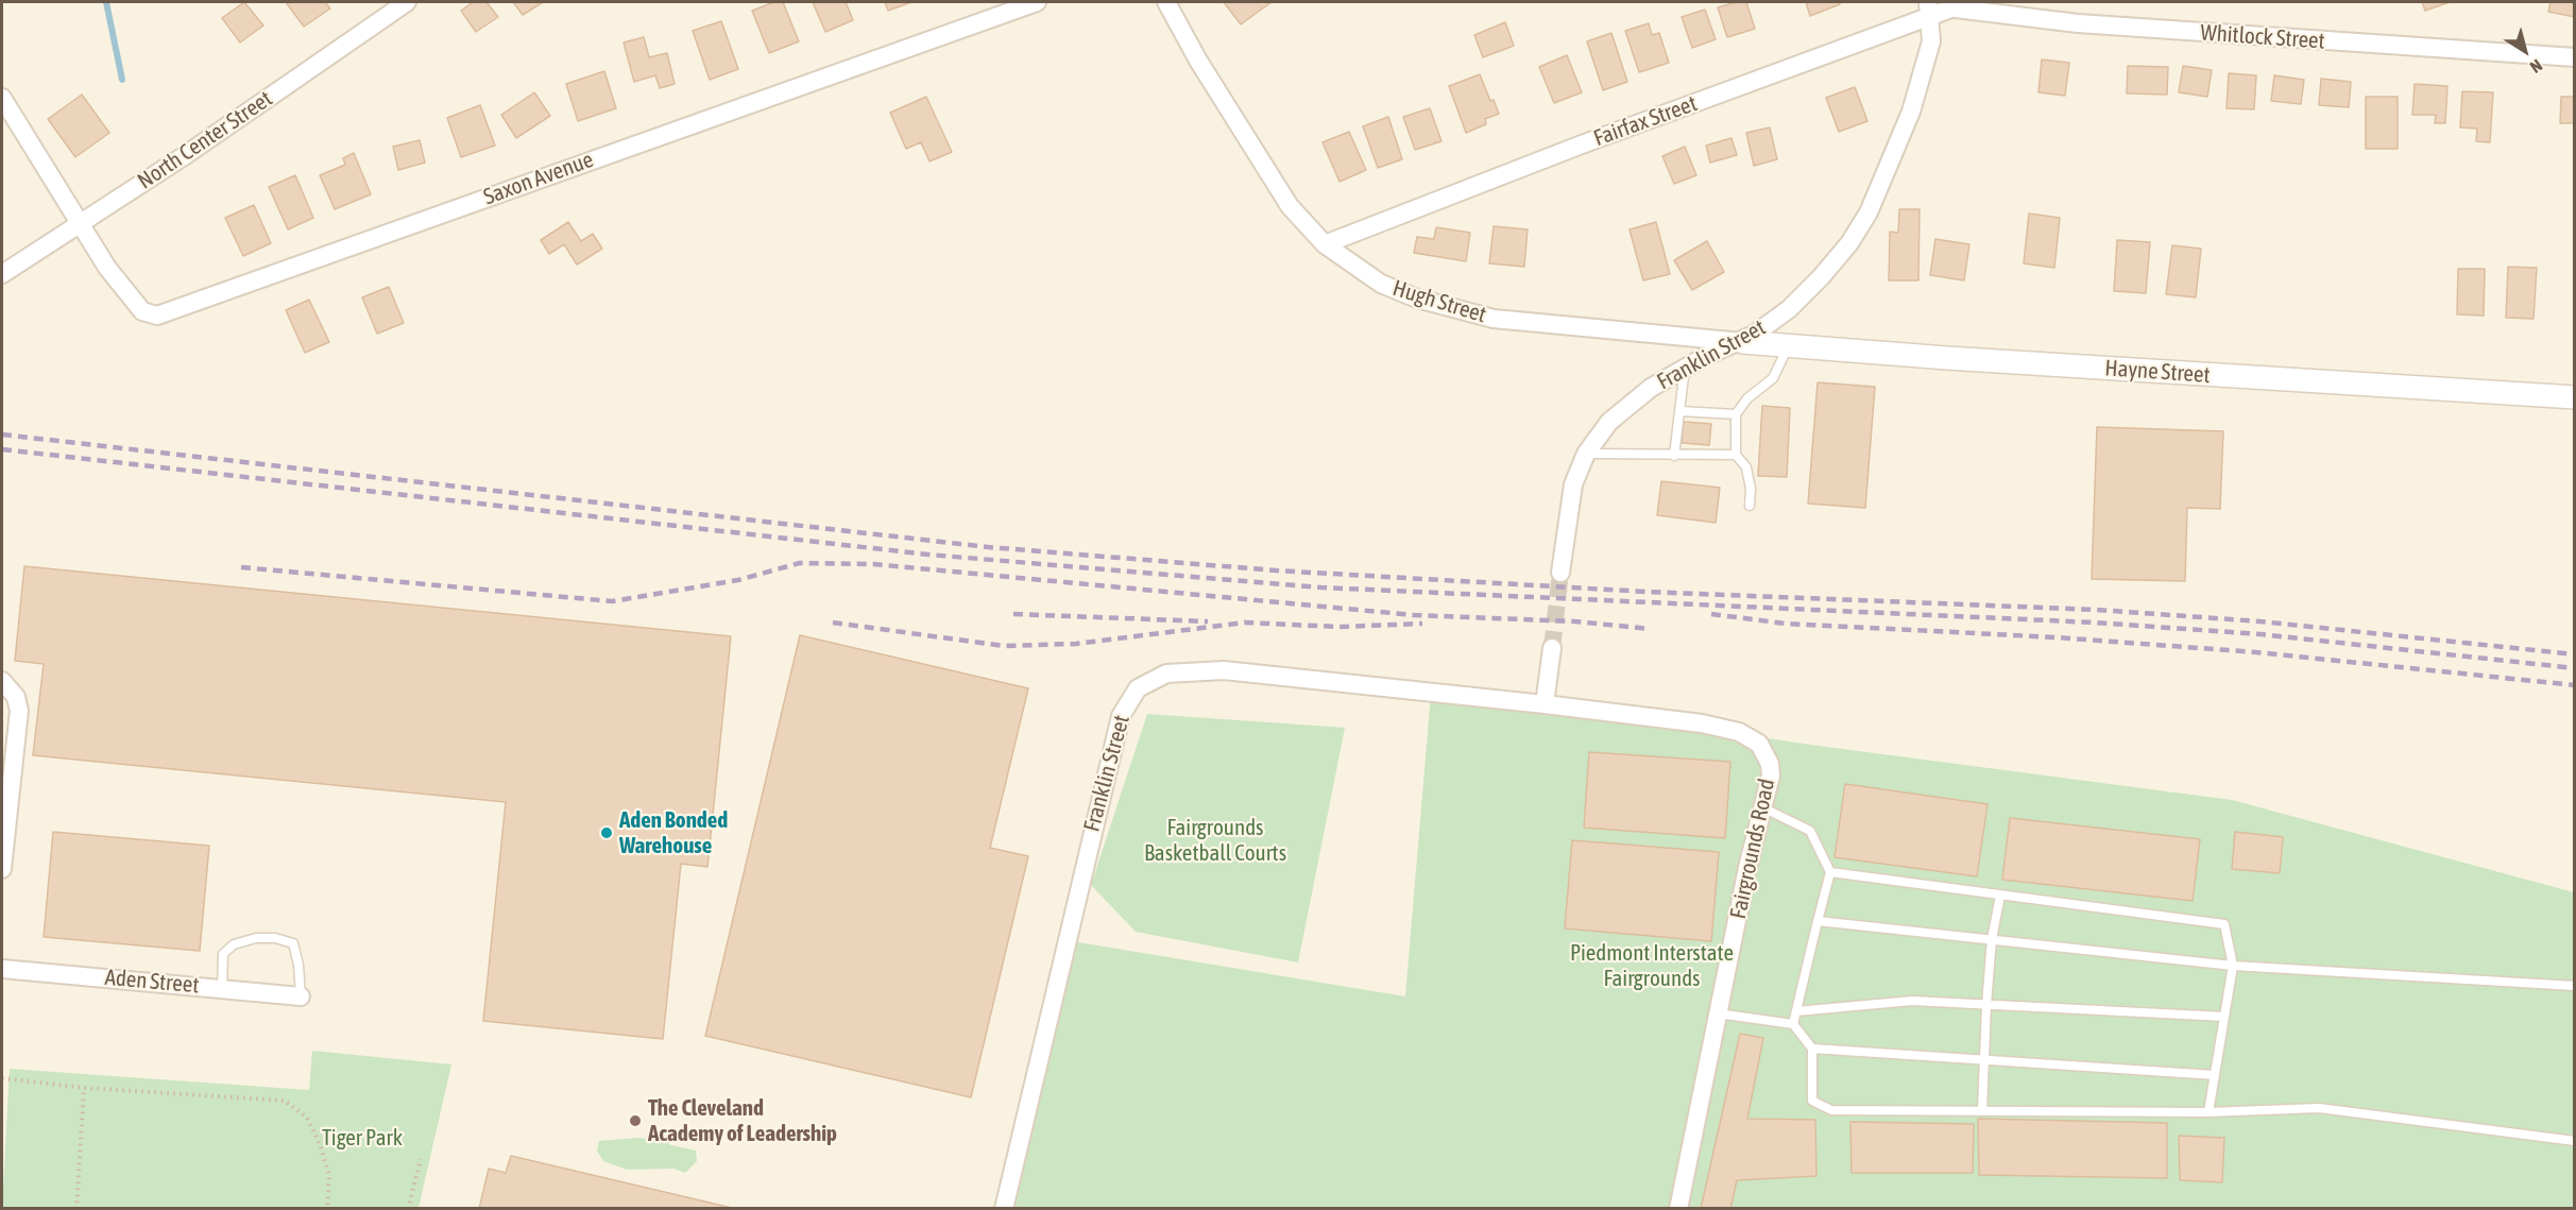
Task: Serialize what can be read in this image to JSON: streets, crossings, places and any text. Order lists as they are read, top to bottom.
{
  "streets": {
    "street": [
      "Whitlock Street",
      "Fairfax Street",
      "North Center Street",
      "Saxon Avenue",
      "Hugh Street",
      "Franklin Street",
      "Hayne Street",
      "Fairgrounds Road",
      "Aden Street"
    ]
  },
  "crossings": [
    ["Whitlock Street", "Fairfax Street"],
    ["Fairfax Street", "Hugh Street"],
    ["Fairfax Street", "Franklin Street"],
    ["North Center Street", "Saxon Avenue"],
    ["Hugh Street", "Franklin Street"],
    ["Hugh Street", "Hayne Street"],
    ["Franklin Street", "Hayne Street"],
    ["Franklin Street", "Fairgrounds Road"]
  ],
  "parks": ["Fairgrounds Basketball Courts", "Piedmont Interstate Fairgrounds", "Tiger Park"],
  "places": ["Aden Bonded Warehouse", "The Cleveland Academy of Leadership"],
  "north": "bottom right"
}
